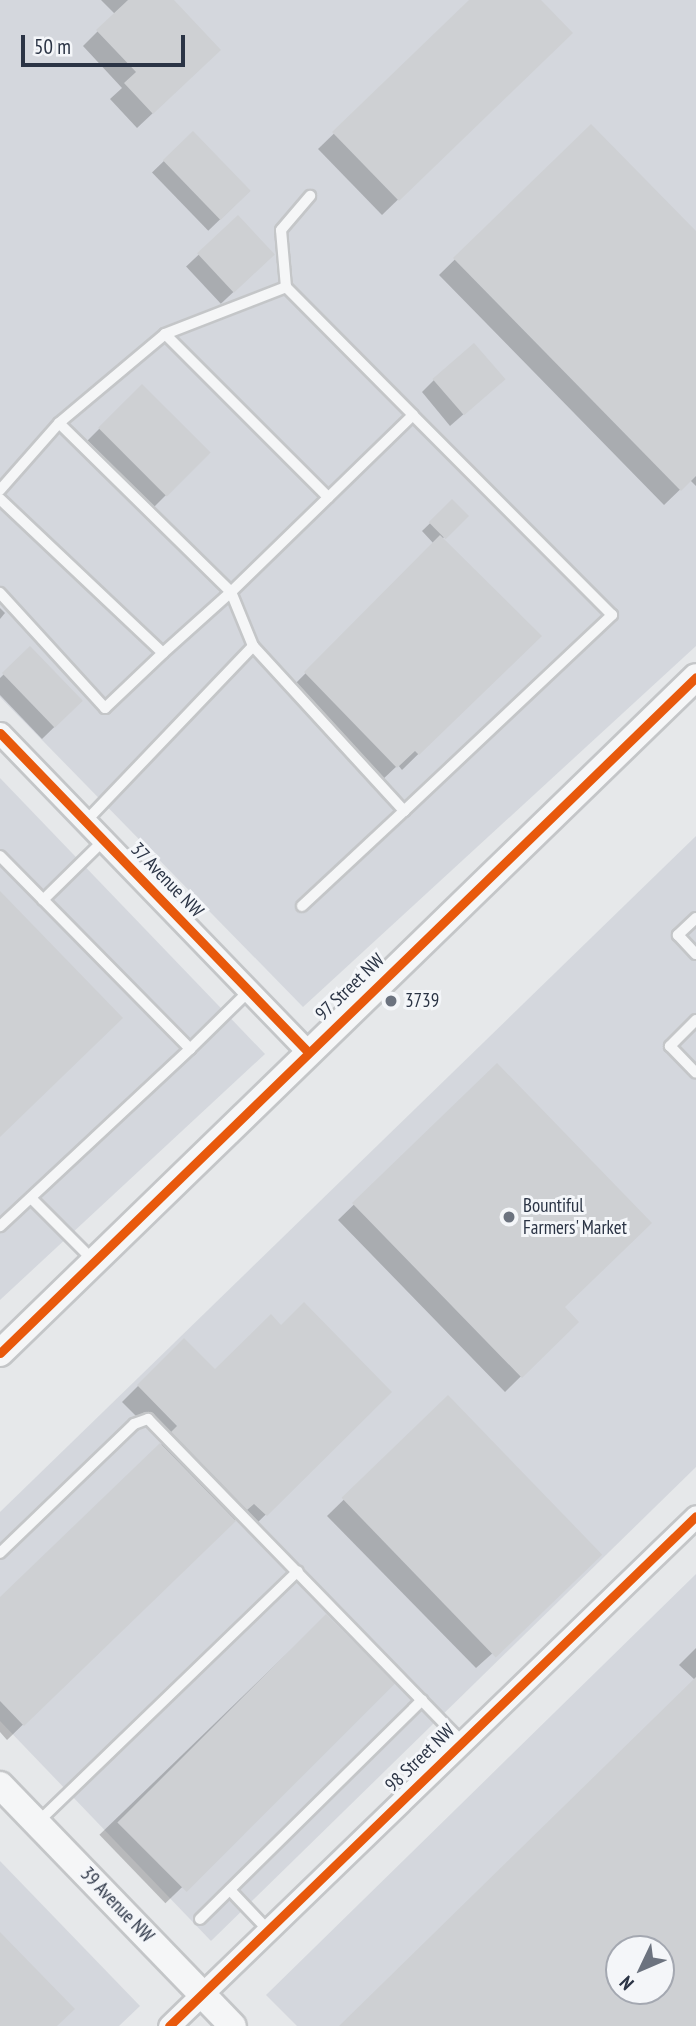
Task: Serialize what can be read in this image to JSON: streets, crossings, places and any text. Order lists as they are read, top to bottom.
{
  "streets": {
    "street": [
      "37 Avenue NW",
      "97 Street NW",
      "98 Street NW",
      "39 Avenue NW"
    ]
  },
  "crossings": [
    ["37 Avenue NW", "97 Street NW"],
    ["98 Street NW", "39 Avenue NW"]
  ],
  "places": ["3739", "Bountiful Farmers' Market"],
  "scale_bar": "50 m",
  "north": "bottom left"
}
